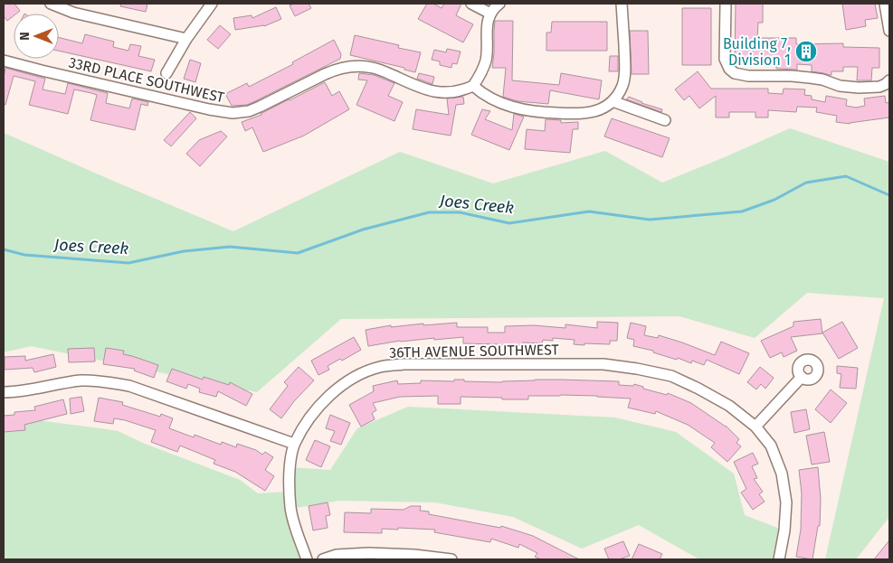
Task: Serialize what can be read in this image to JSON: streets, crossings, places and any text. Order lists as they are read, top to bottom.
{
  "streets": {
    "street": ["33RD PLACE SOUTHWEST", "36TH AVENUE SOUTHWEST"]
  },
  "water": ["Joes Creek"],
  "places": {
    "building": ["Building 7, Division 1"]
  },
  "north": "left"
}
